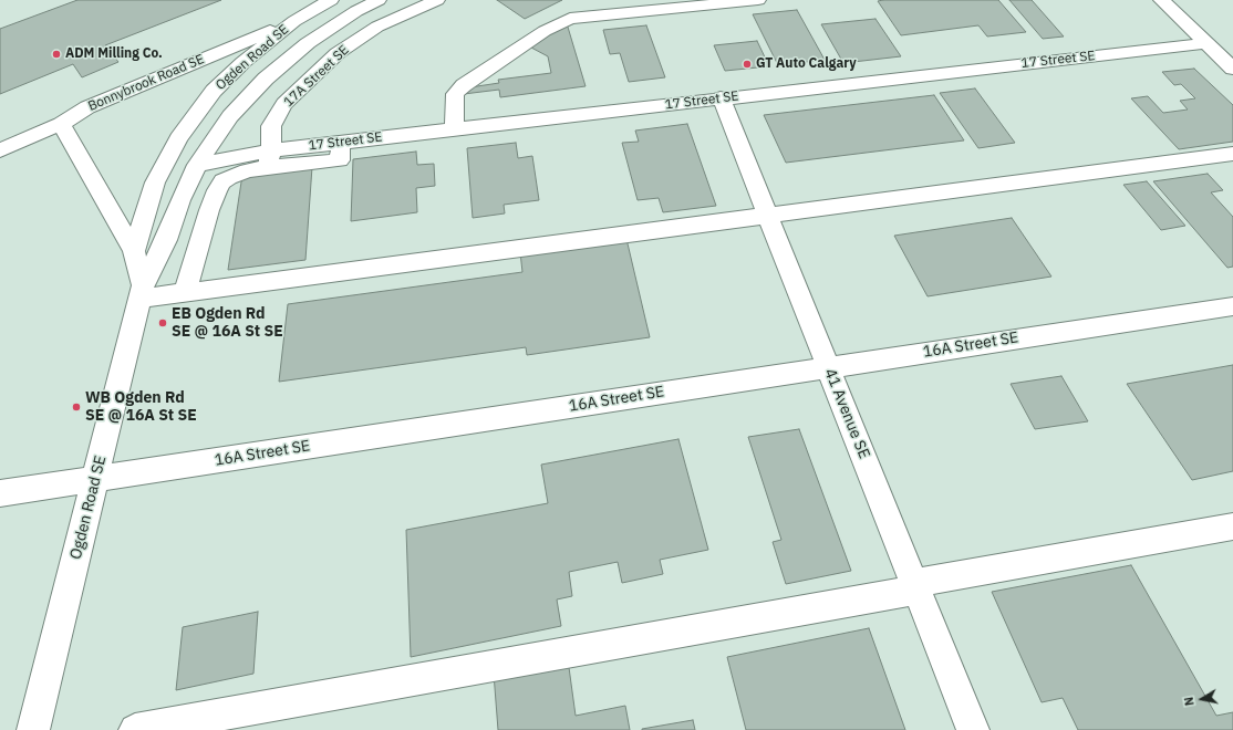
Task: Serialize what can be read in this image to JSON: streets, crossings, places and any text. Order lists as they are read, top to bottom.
{
  "streets": {
    "street": [
      "Ogden Road SE",
      "17 Street SE",
      "17A Street SE",
      "Bonnybrook Road SE",
      "16A Street SE",
      "41 Avenue SE"
    ]
  },
  "crossings": [
    ["Ogden Road SE", "Bonnybrook Road SE"],
    ["Ogden Road SE", "16A Street SE"],
    ["17 Street SE", "17A Street SE"],
    ["17 Street SE", "41 Avenue SE"],
    ["16A Street SE", "41 Avenue SE"]
  ],
  "places": [
    "ADM Milling Co.",
    "GT Auto Calgary",
    "EB Ogden Rd SE @ 16A St SE",
    "WB Ogden Rd SE @ 16A St SE"
  ],
  "north": "left"
}
